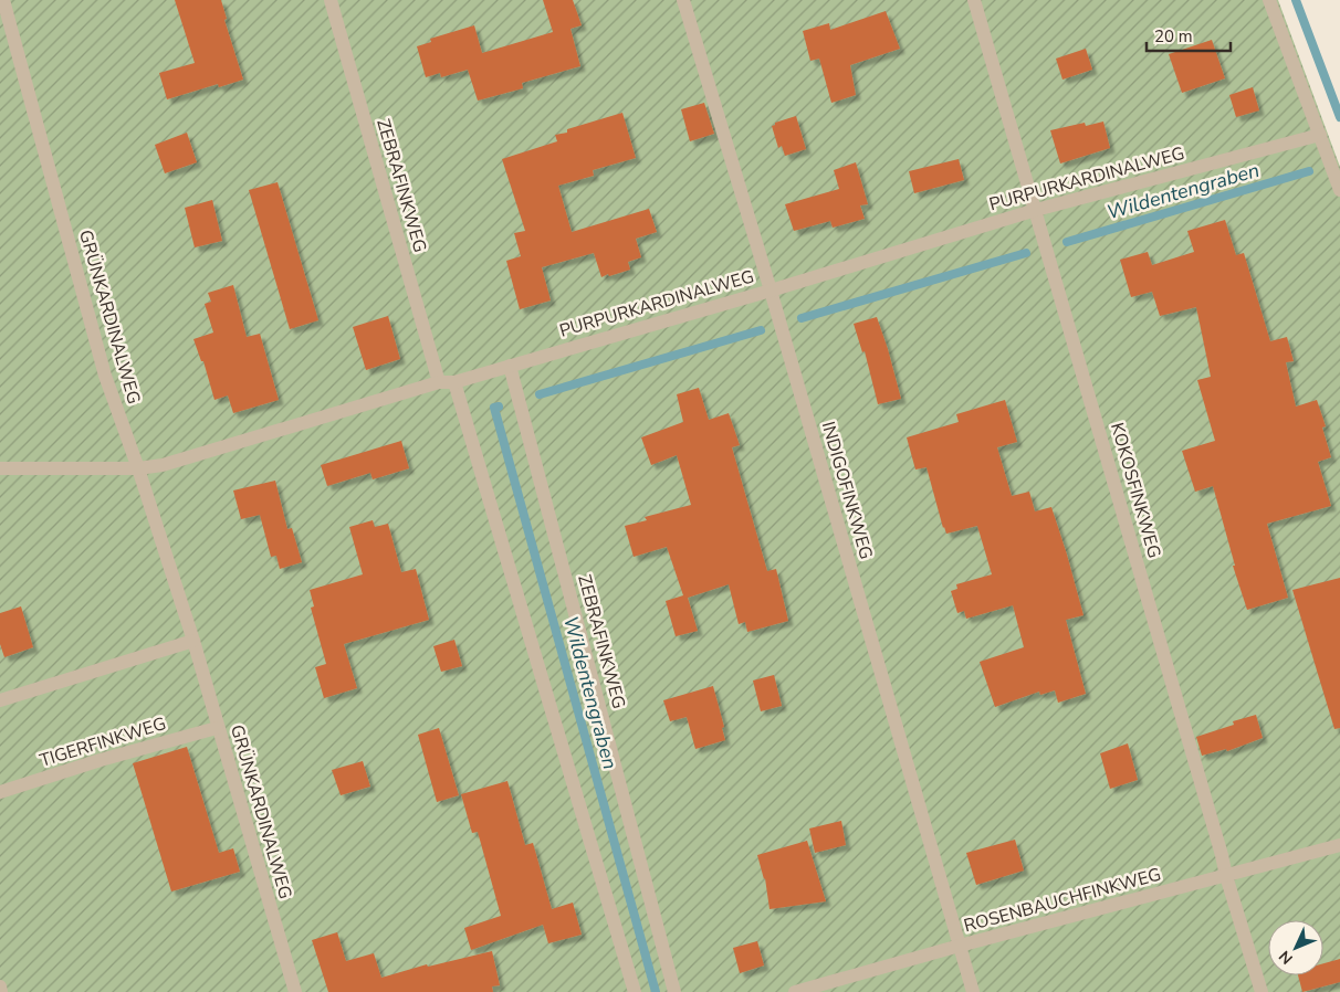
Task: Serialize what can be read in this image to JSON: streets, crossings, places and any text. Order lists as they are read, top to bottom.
{
  "streets": {
    "lane": [
      "PURPURKARDINALWEG",
      "ZEBRAFINKWEG",
      "GRÜNKARDINALWEG",
      "INDIGOFINKWEG",
      "KOKOSFINKWEG",
      "TIGERFINKWEG",
      "ROSENBAUCHFINKWEG"
    ]
  },
  "crossings": [
    ["PURPURKARDINALWEG", "ZEBRAFINKWEG"],
    ["PURPURKARDINALWEG", "GRÜNKARDINALWEG"],
    ["PURPURKARDINALWEG", "INDIGOFINKWEG"],
    ["PURPURKARDINALWEG", "KOKOSFINKWEG"],
    ["GRÜNKARDINALWEG", "TIGERFINKWEG"],
    ["INDIGOFINKWEG", "ROSENBAUCHFINKWEG"],
    ["KOKOSFINKWEG", "ROSENBAUCHFINKWEG"]
  ],
  "water": ["Wildentengraben"],
  "scale_bar": "20 m",
  "north": "bottom left"
}
